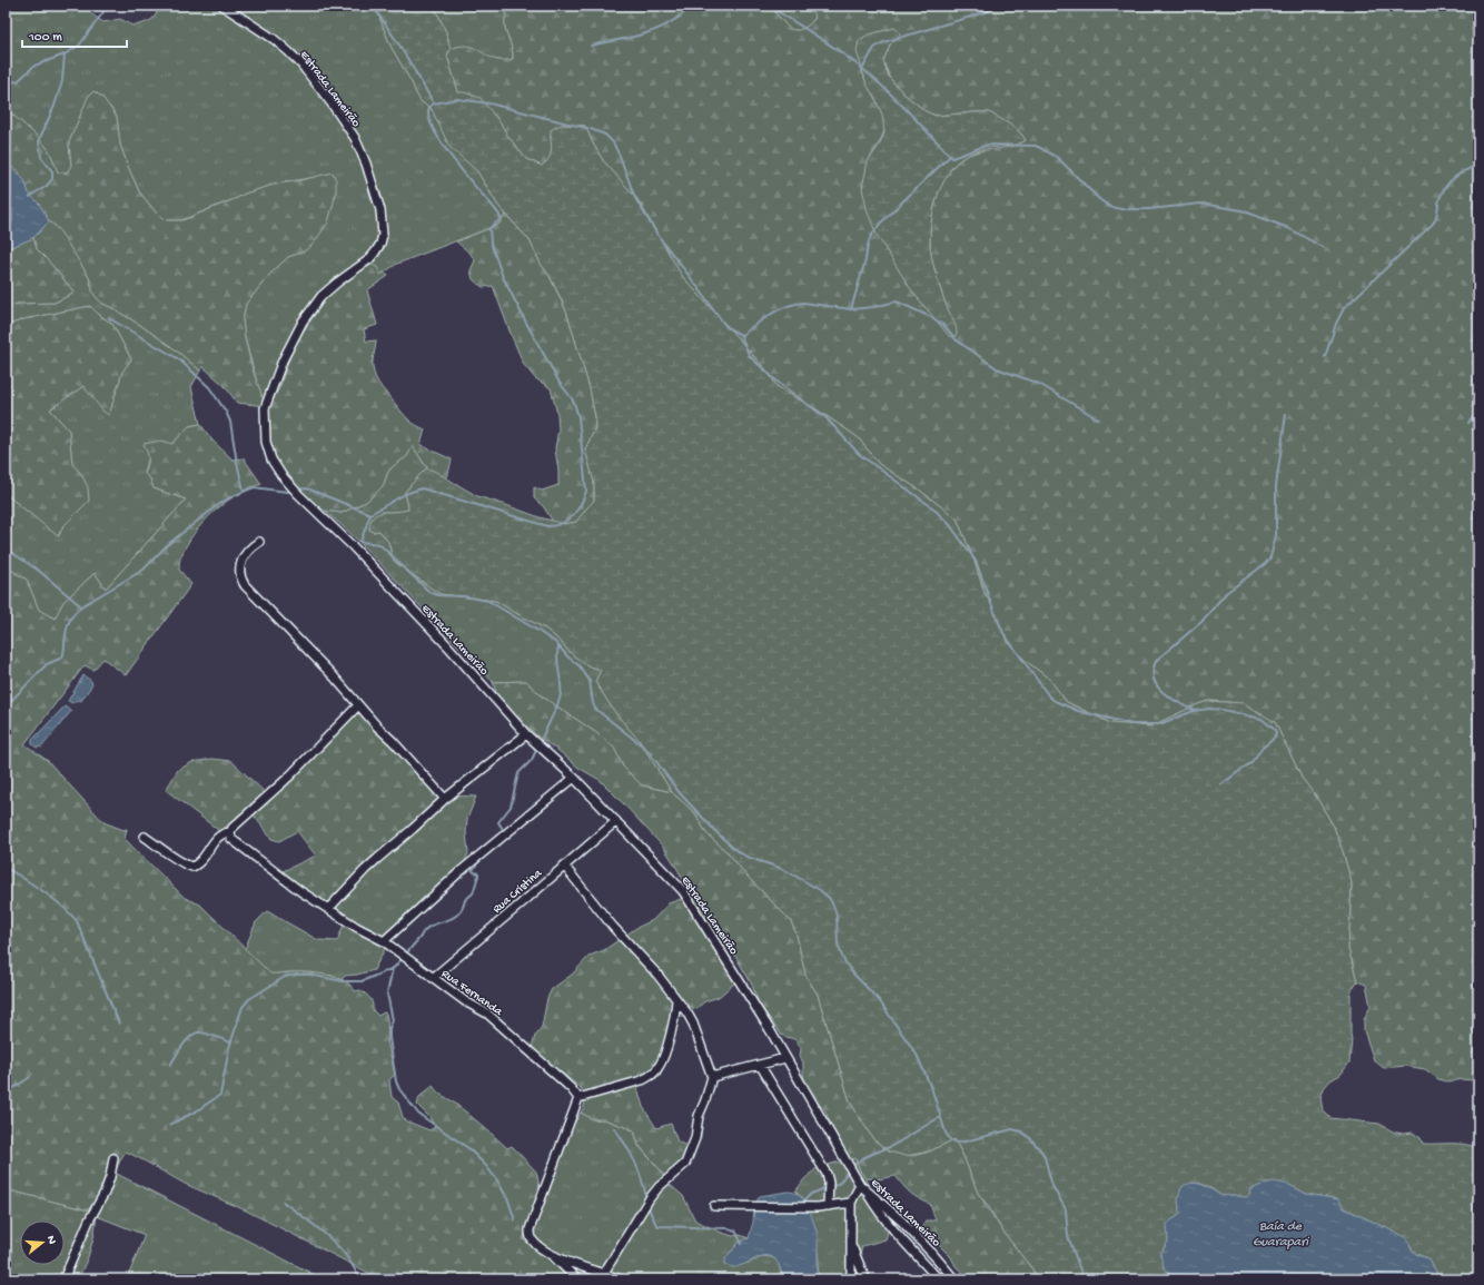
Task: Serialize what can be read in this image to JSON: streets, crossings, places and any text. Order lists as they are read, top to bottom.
{
  "streets": {
    "street": ["Estrada Lameirão", "Rua Cristina", "Rua Fernanda"]
  },
  "crossings": [
    ["Estrada Lameirão", "Rua Cristina"],
    ["Rua Cristina", "Rua Fernanda"]
  ],
  "water": ["Baía de Guarapari"],
  "scale_bar": "100 m",
  "north": "right"
}
